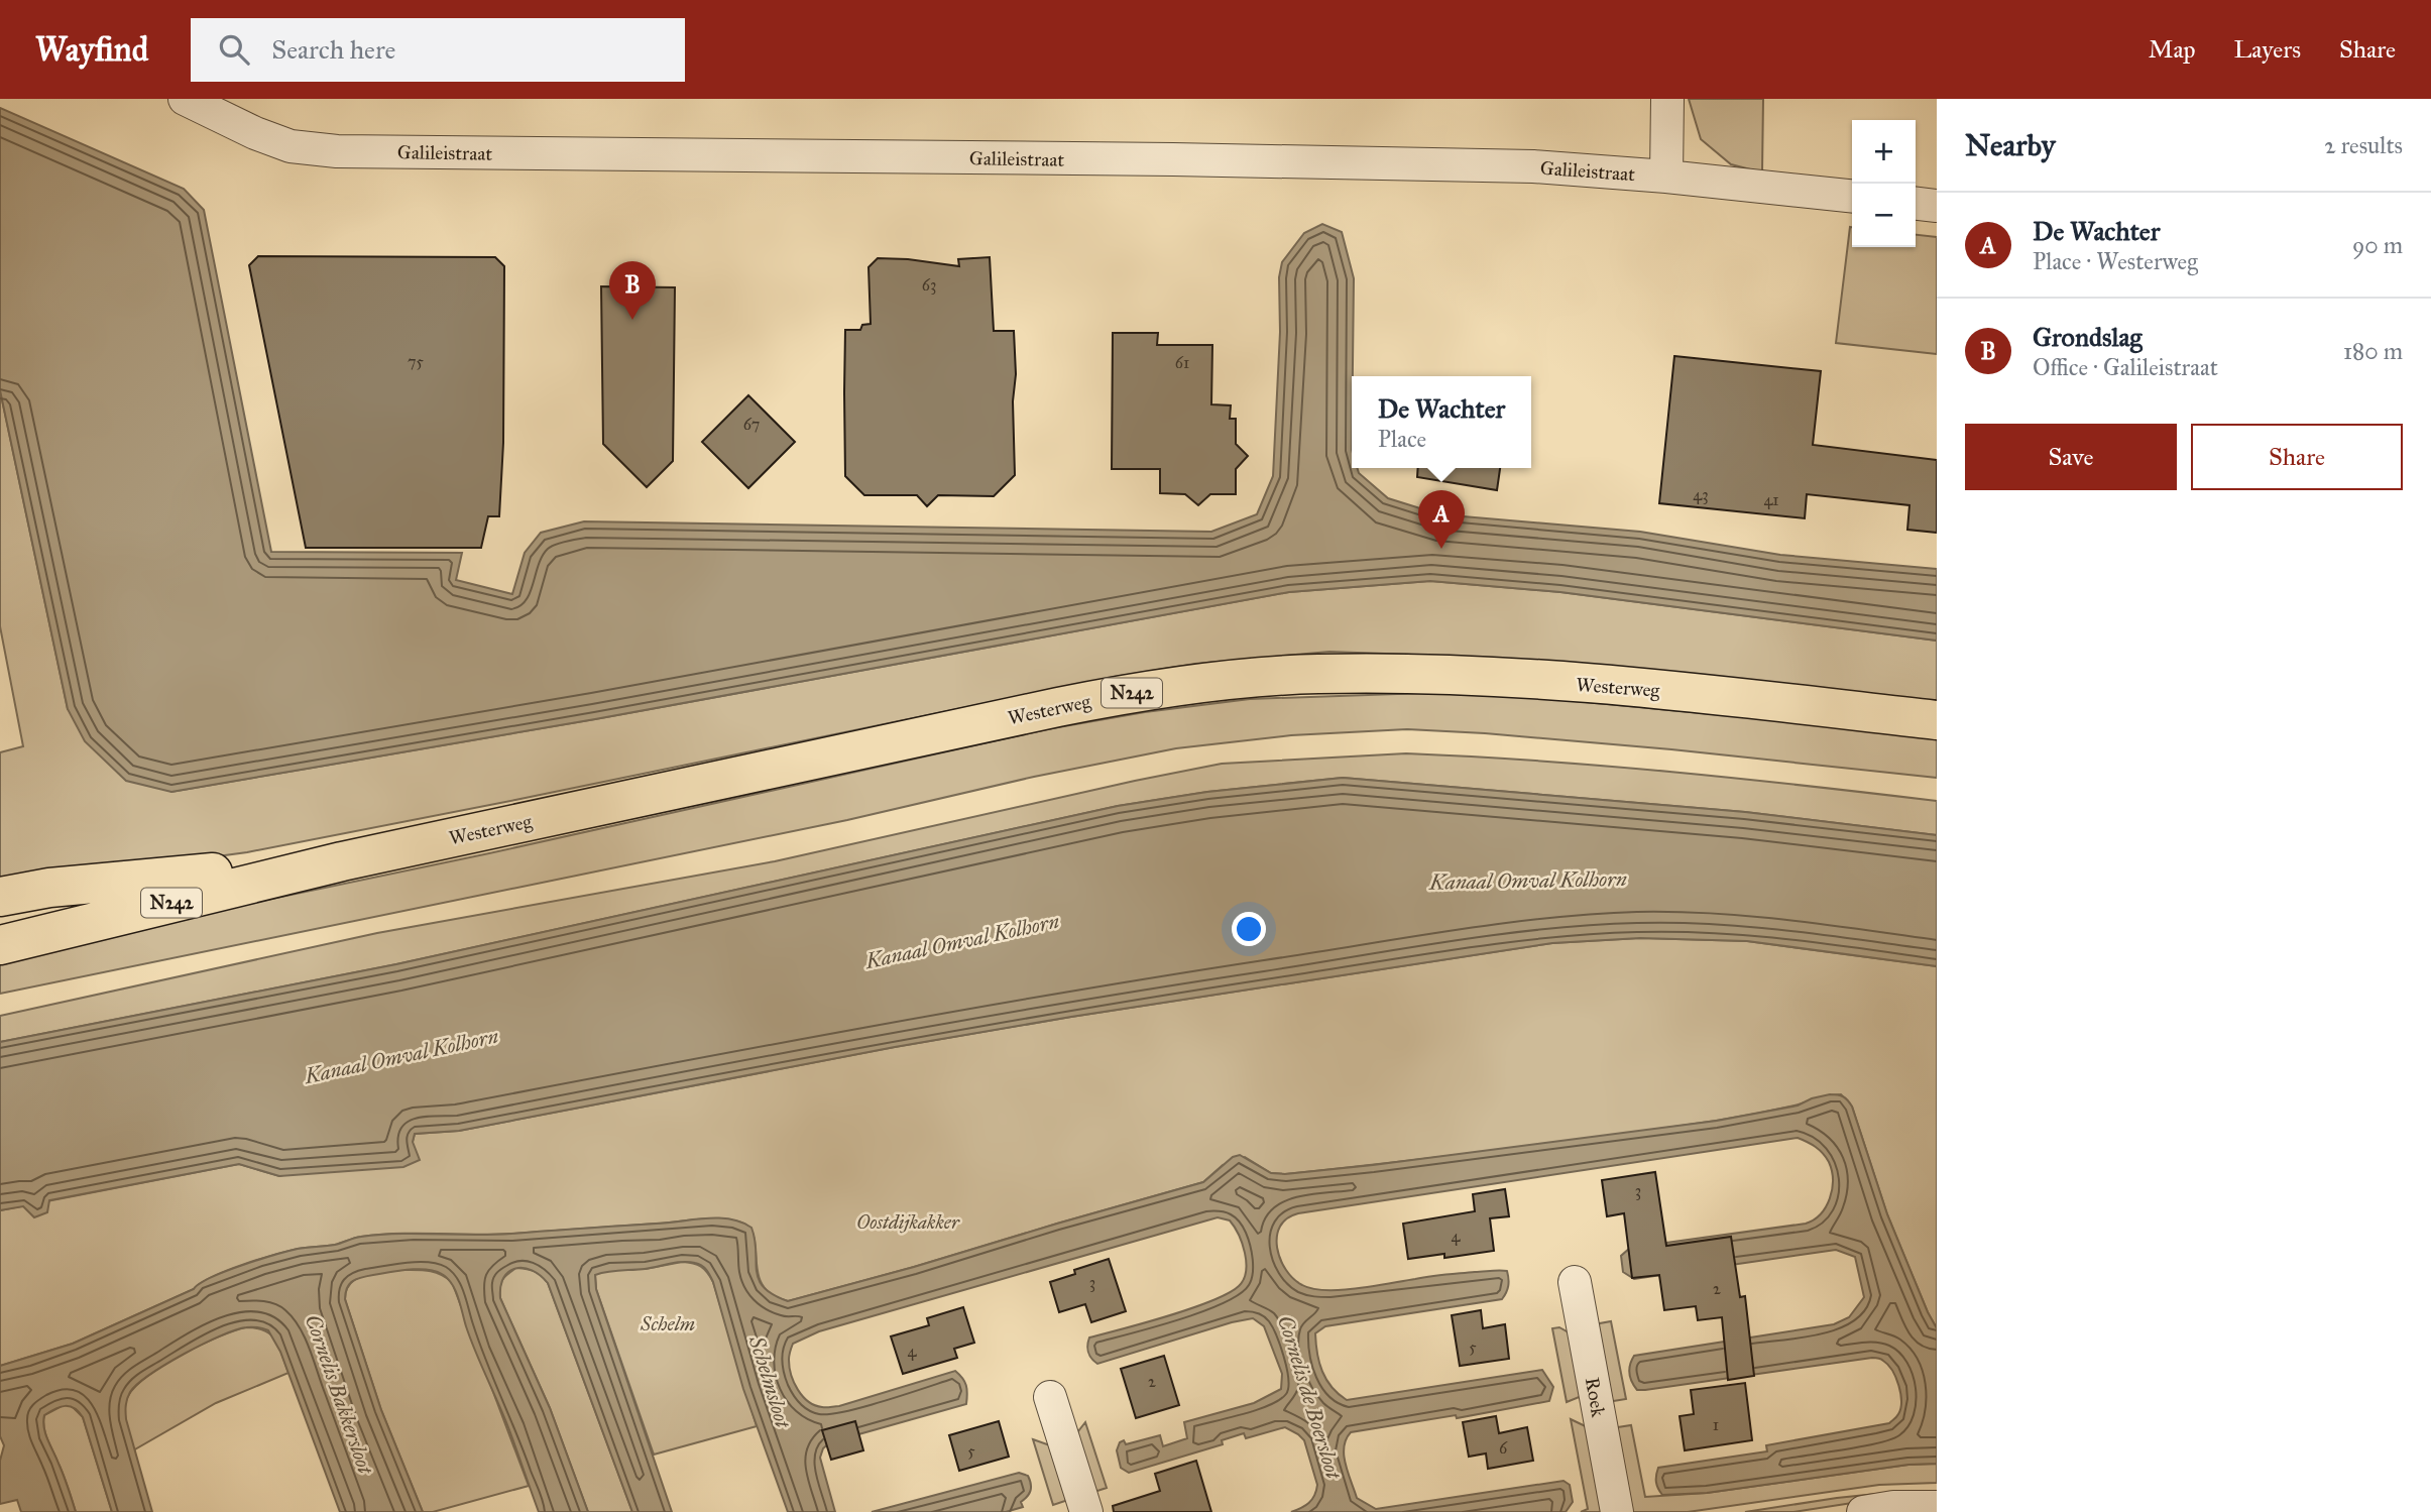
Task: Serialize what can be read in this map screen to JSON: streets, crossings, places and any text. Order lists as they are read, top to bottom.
{
  "streets": {
    "main road": ["Westerweg", "N242"],
    "street": ["Galileistraat", "Roek"]
  },
  "water": [
    "Kanaal Omval Kolhorn",
    "Schelmsloot",
    "Cornelis Bakkersloot",
    "Cornelis de Boersloot"
  ],
  "parks": ["Oostdijkakker", "Schelm"],
  "house_numbers": [
    "63",
    "75",
    "61",
    "67",
    "43",
    "41",
    "3",
    "4",
    "3",
    "2",
    "5",
    "4",
    "2",
    "1",
    "6",
    "5"
  ],
  "page": {
    "header": "Wayfind",
    "search": "Search here",
    "nav": ["Map", "Layers", "Share"],
    "heading": ["Nearby", "2 results"],
    "map_buttons": ["+", "−"],
    "list": [
      {
        "mark": "A",
        "name": "De Wachter",
        "note": "Place · Westerweg",
        "value": "90 m"
      },
      {
        "mark": "B",
        "name": "Grondslag",
        "note": "Office · Galileistraat",
        "value": "180 m"
      }
    ],
    "pins": ["B", "A"],
    "popup": ["De Wachter", "Place"],
    "buttons": ["Save", "Share"]
  }
}
